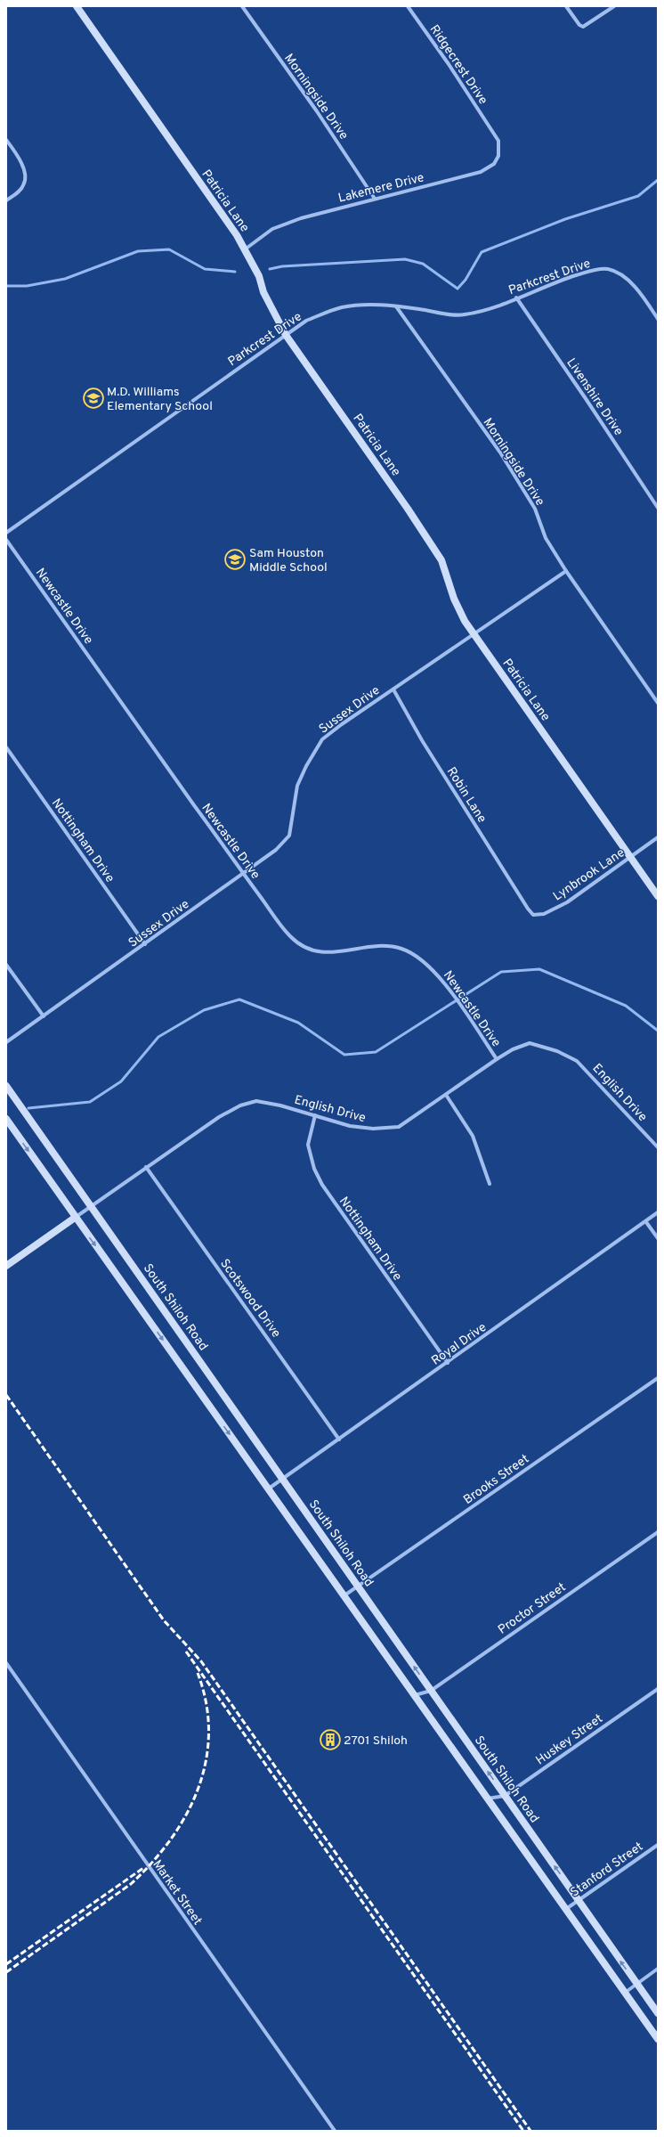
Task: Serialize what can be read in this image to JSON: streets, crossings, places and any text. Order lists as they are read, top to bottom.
{
  "streets": {
    "main road": ["Patricia Lane", "South Shiloh Road"],
    "street": [
      "Ridgecrest Drive",
      "Morningside Drive",
      "Lakemere Drive",
      "Parkcrest Drive",
      "Livenshire Drive",
      "Newcastle Drive",
      "Sussex Drive",
      "Robin Lane",
      "Nottingham Drive",
      "Lynbrook Lane",
      "English Drive",
      "Scotswood Drive",
      "Royal Drive",
      "Brooks Street",
      "Proctor Street",
      "Huskey Street",
      "Stanford Street",
      "Market Street"
    ]
  },
  "crossings": [
    ["Ridgecrest Drive", "Lakemere Drive"],
    ["Morningside Drive", "Lakemere Drive"],
    ["Morningside Drive", "Parkcrest Drive"],
    ["Morningside Drive", "Sussex Drive"],
    ["Lakemere Drive", "Patricia Lane"],
    ["Patricia Lane", "Parkcrest Drive"],
    ["Patricia Lane", "Sussex Drive"],
    ["Patricia Lane", "Lynbrook Lane"],
    ["Parkcrest Drive", "Livenshire Drive"],
    ["Newcastle Drive", "Sussex Drive"],
    ["Newcastle Drive", "English Drive"],
    ["Sussex Drive", "Robin Lane"],
    ["Sussex Drive", "Nottingham Drive"],
    ["Robin Lane", "Lynbrook Lane"],
    ["Nottingham Drive", "English Drive"],
    ["Nottingham Drive", "Royal Drive"],
    ["English Drive", "Scotswood Drive"],
    ["English Drive", "South Shiloh Road"],
    ["Scotswood Drive", "Royal Drive"],
    ["South Shiloh Road", "Royal Drive"],
    ["South Shiloh Road", "Brooks Street"],
    ["South Shiloh Road", "Proctor Street"],
    ["South Shiloh Road", "Huskey Street"],
    ["South Shiloh Road", "Stanford Street"]
  ],
  "places": {
    "school or university": ["M.D. Williams Elementary School", "Sam Houston Middle School"],
    "building": ["2701 Shiloh"]
  }
}
